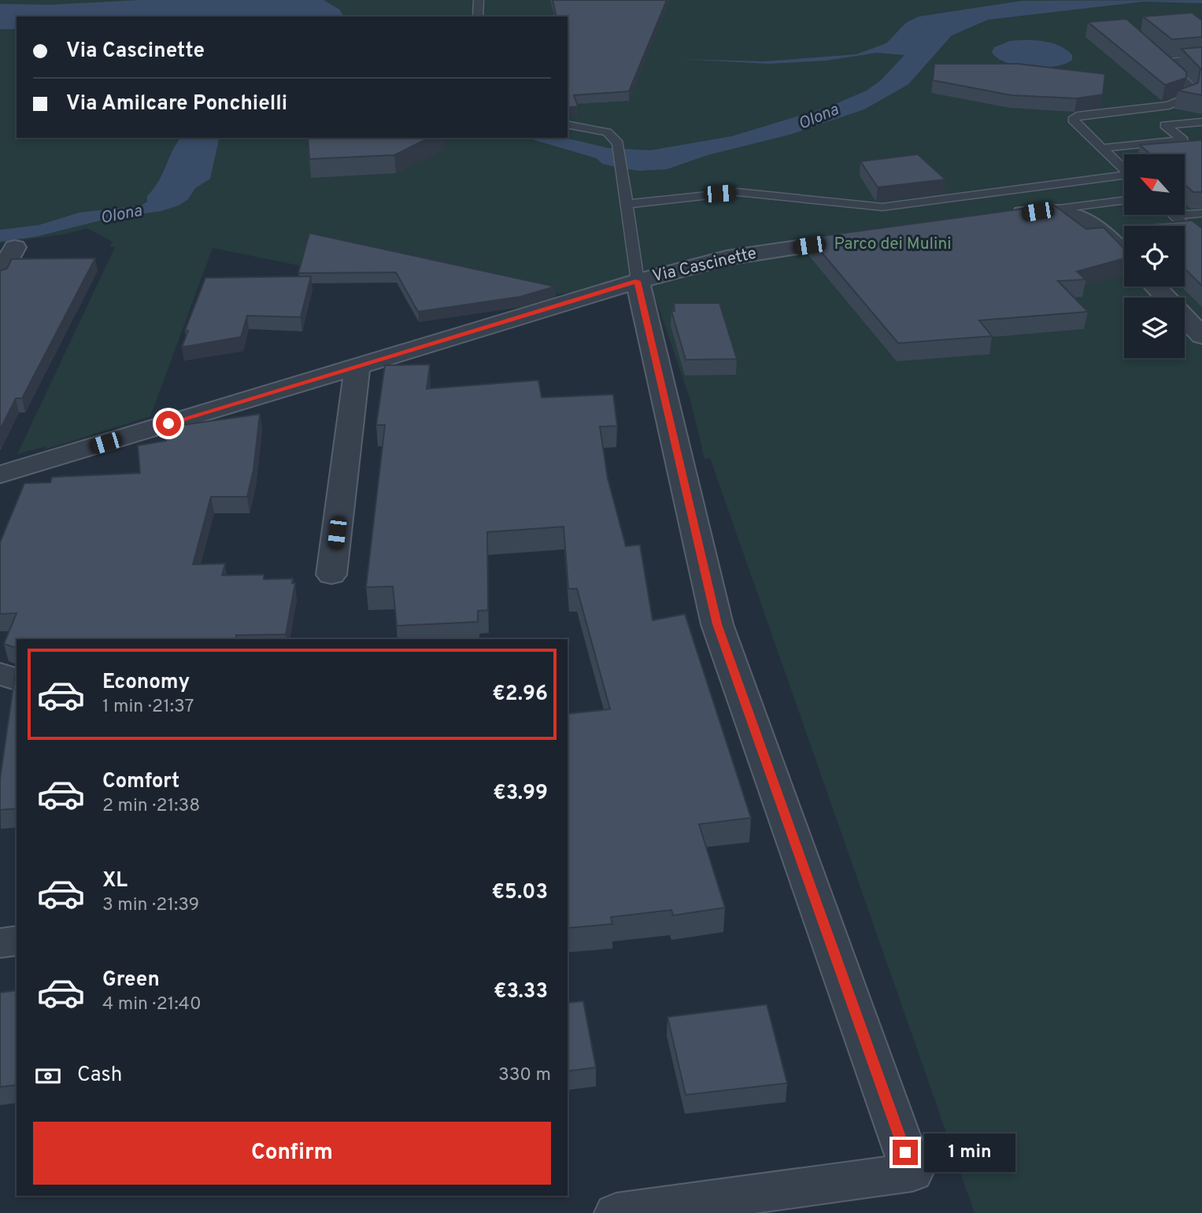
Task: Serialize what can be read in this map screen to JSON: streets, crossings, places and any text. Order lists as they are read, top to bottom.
{
  "streets": {
    "street": ["Via Cascinette"]
  },
  "water": ["Olona"],
  "parks": ["Parco dei Mulini"],
  "north": "top left",
  "page": {
    "banner": ["Via Cascinette", "Via Amilcare Ponchielli"],
    "list": [
      {
        "name": "Economy",
        "note": "1 min · 21:37",
        "value": "€2.96"
      },
      {
        "name": "Comfort",
        "note": "2 min · 21:38",
        "value": "€3.99"
      },
      {
        "name": "XL",
        "note": "3 min · 21:39",
        "value": "€5.03"
      },
      {
        "name": "Green",
        "note": "4 min · 21:40",
        "value": "€3.33"
      }
    ],
    "pay": ["Cash", "330 m"],
    "buttons": "Confirm",
    "bubble": "1 min"
  }
}
